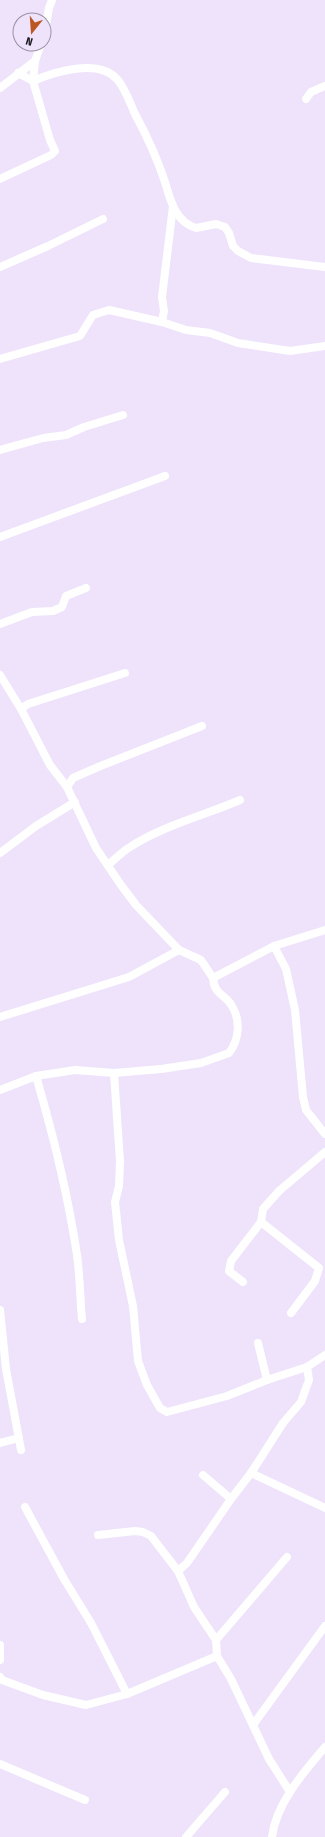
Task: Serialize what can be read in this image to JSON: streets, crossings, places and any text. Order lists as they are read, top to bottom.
{
  "north": "bottom"
}
